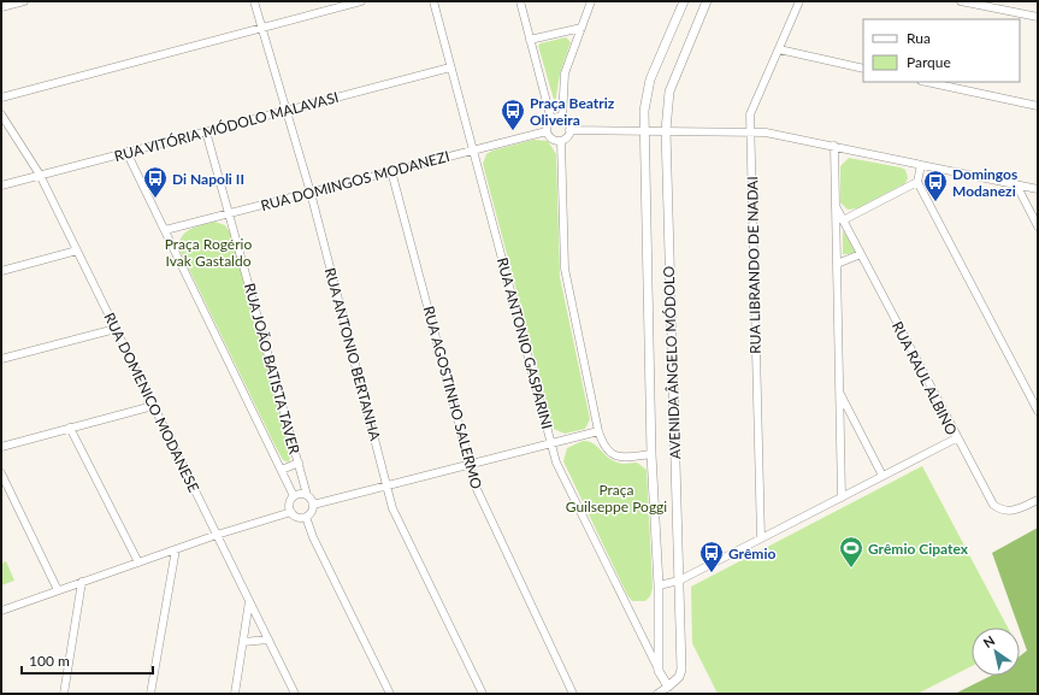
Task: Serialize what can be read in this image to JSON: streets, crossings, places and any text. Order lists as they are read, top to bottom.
{
  "streets": {
    "street": [
      "RUA VITÓRIA MÓDOLO MALAVASI",
      "RUA DOMINGOS MODANEZI",
      "RUA LIBRANDO DE NADAI",
      "RUA ANTONIO GASPARINI",
      "RUA ANTONIO BERTANHA",
      "AVENIDA ÂNGELO MÓDOLO",
      "RUA JOÃO BATISTA TAVER",
      "RUA RAUL ALBINO",
      "RUA AGOSTINHO SALERMO",
      "RUA DOMENICO MODANESE"
    ]
  },
  "crossings": [
    ["RUA VITÓRIA MÓDOLO MALAVASI", "RUA ANTONIO GASPARINI"],
    ["RUA VITÓRIA MÓDOLO MALAVASI", "RUA ANTONIO BERTANHA"],
    ["RUA VITÓRIA MÓDOLO MALAVASI", "RUA JOÃO BATISTA TAVER"],
    ["RUA VITÓRIA MÓDOLO MALAVASI", "RUA DOMENICO MODANESE"],
    ["RUA DOMINGOS MODANEZI", "RUA ANTONIO GASPARINI"],
    ["RUA DOMINGOS MODANEZI", "RUA ANTONIO BERTANHA"],
    ["RUA DOMINGOS MODANEZI", "RUA JOÃO BATISTA TAVER"],
    ["RUA DOMINGOS MODANEZI", "RUA AGOSTINHO SALERMO"],
    ["RUA ANTONIO GASPARINI", "AVENIDA ÂNGELO MÓDOLO"]
  ],
  "parks": ["Praça Rogério Ivak Gastaldo", "Praça Guilseppe Poggi"],
  "places": {
    "bus stop": [
      "Praça Beatriz Oliveira",
      "Di Napoli II",
      "Domingos Modanezi",
      "Grêmio"
    ],
    "sports": ["Grêmio Cipatex"]
  },
  "legend": ["Rua", "Parque"],
  "scale_bar": "100 m",
  "north": "top left"
}
